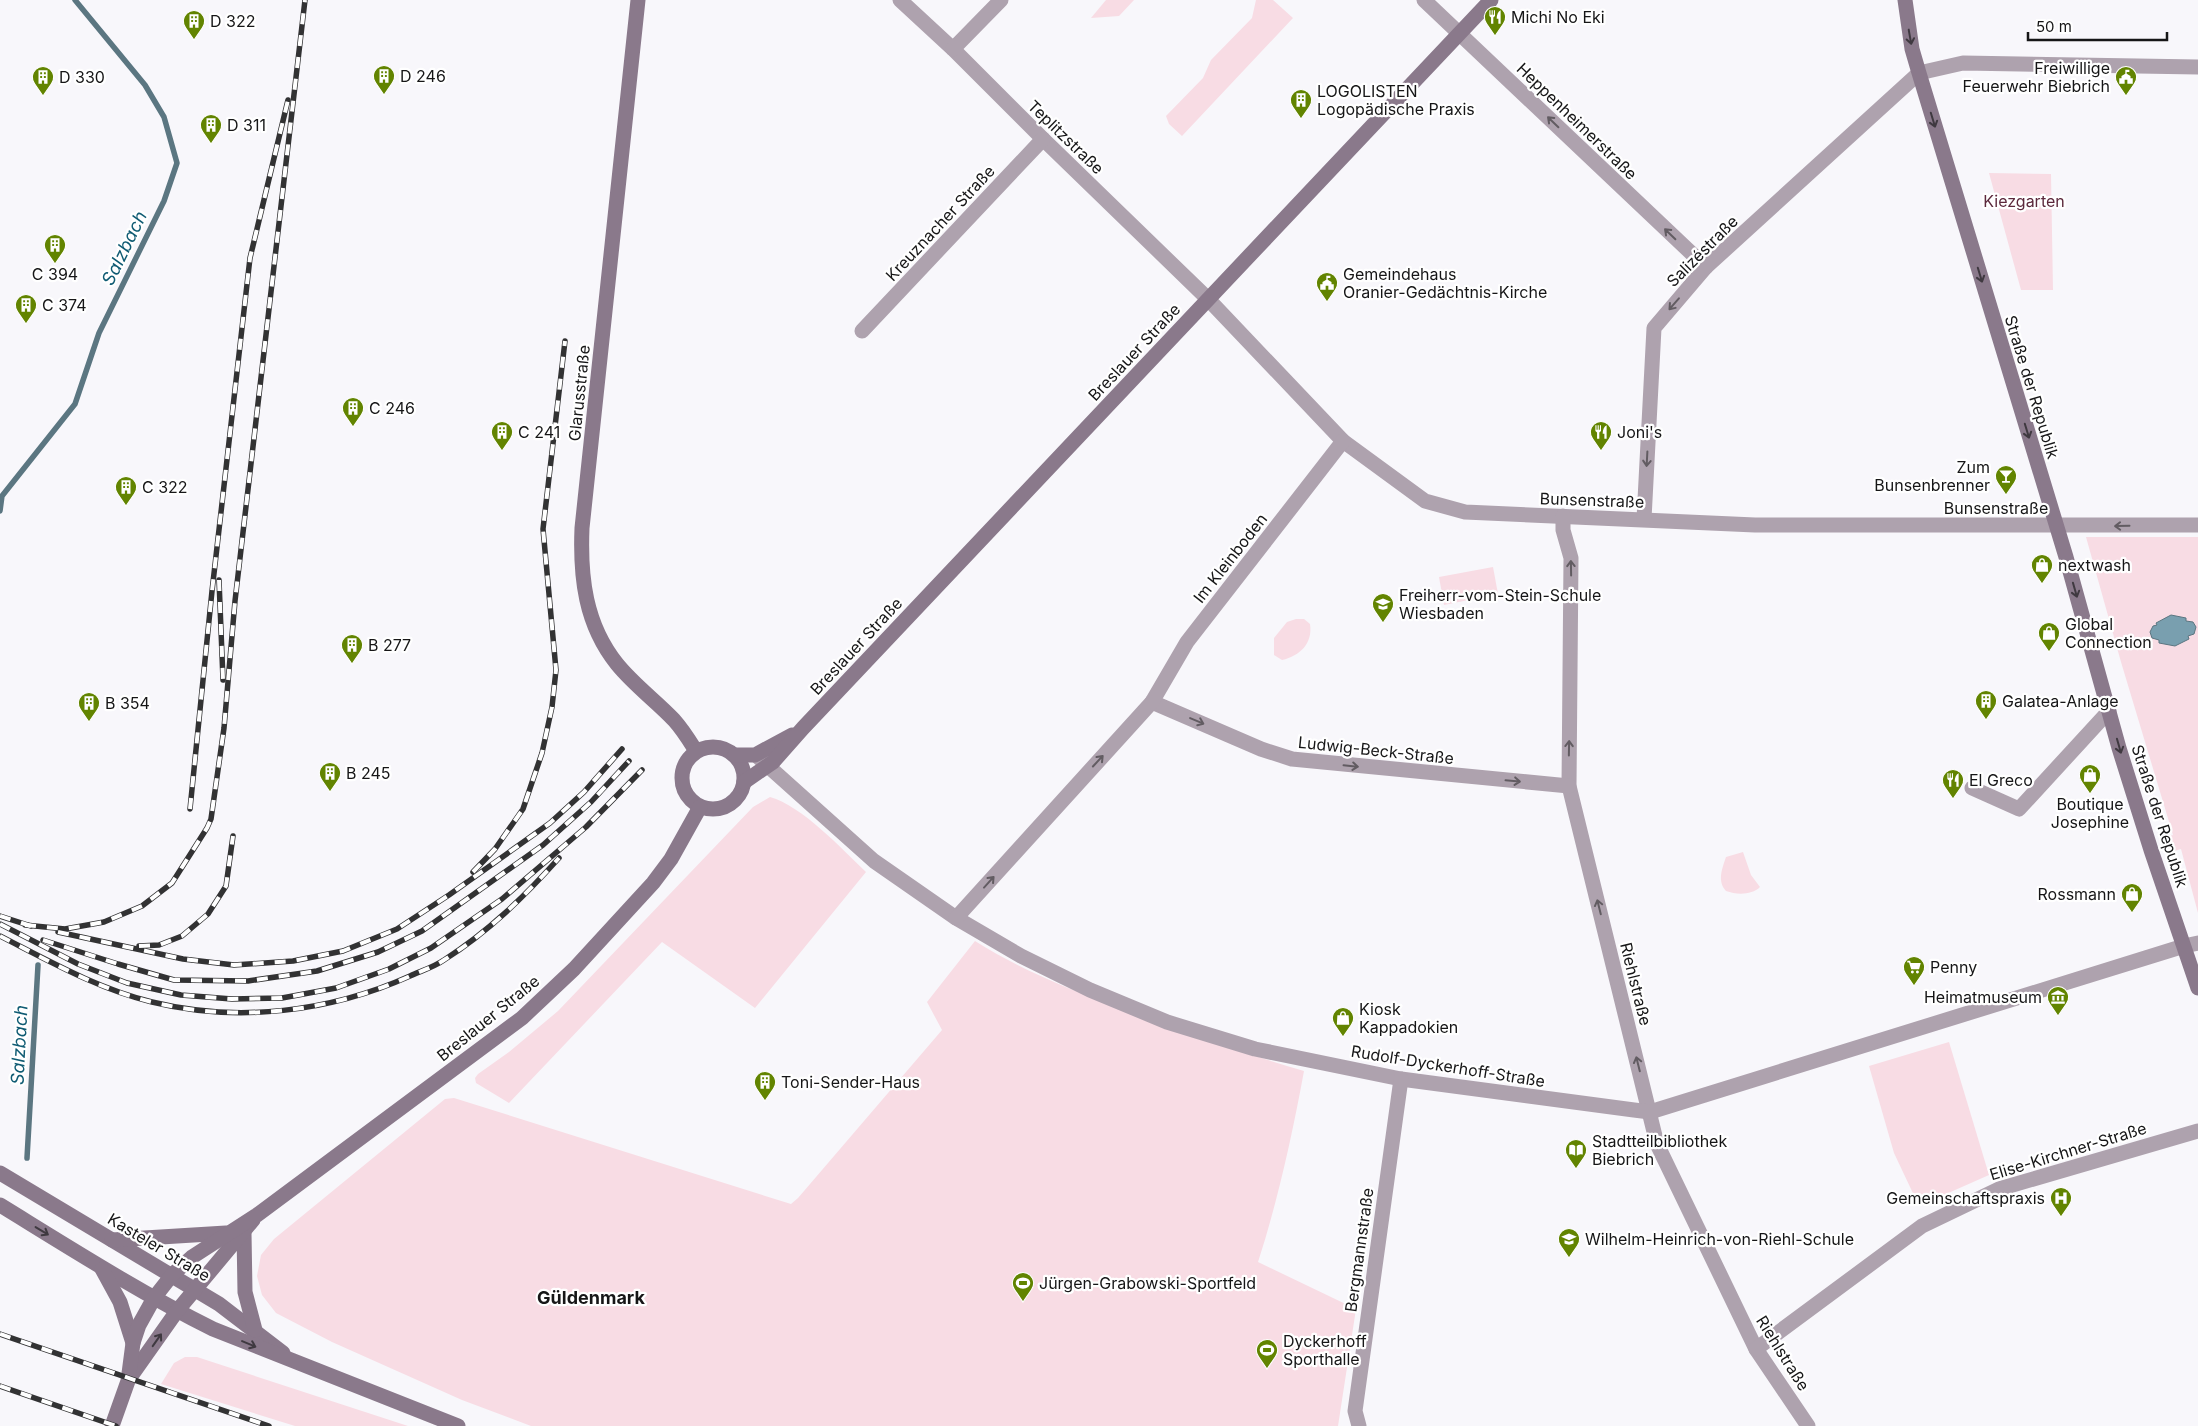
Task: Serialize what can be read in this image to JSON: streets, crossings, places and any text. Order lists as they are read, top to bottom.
{
  "streets": {
    "street": [
      "Heppenheimerstraße",
      "Teplitzstraße",
      "Kreuznacher Straße",
      "Salizéstraße",
      "Breslauer Straße",
      "Straße der Republik",
      "Glarusstraße",
      "Bunsenstraße",
      "Im Kleinboden",
      "Ludwig-Beck-Straße",
      "Riehlstraße",
      "Rudolf-Dyckerhoff-Straße",
      "Elise-Kirchner-Straße",
      "Kasteler Straße",
      "Bergmannstraße"
    ]
  },
  "crossings": [
    ["Heppenheimerstraße", "Salizéstraße"],
    ["Heppenheimerstraße", "Breslauer Straße"],
    ["Teplitzstraße", "Kreuznacher Straße"],
    ["Teplitzstraße", "Breslauer Straße"],
    ["Teplitzstraße", "Bunsenstraße"],
    ["Salizéstraße", "Straße der Republik"],
    ["Salizéstraße", "Bunsenstraße"],
    ["Breslauer Straße", "Glarusstraße"],
    ["Breslauer Straße", "Bunsenstraße"],
    ["Breslauer Straße", "Rudolf-Dyckerhoff-Straße"],
    ["Breslauer Straße", "Kasteler Straße"],
    ["Straße der Republik", "Bunsenstraße"],
    ["Straße der Republik", "Rudolf-Dyckerhoff-Straße"],
    ["Bunsenstraße", "Im Kleinboden"],
    ["Bunsenstraße", "Riehlstraße"],
    ["Im Kleinboden", "Ludwig-Beck-Straße"],
    ["Ludwig-Beck-Straße", "Riehlstraße"],
    ["Riehlstraße", "Rudolf-Dyckerhoff-Straße"],
    ["Riehlstraße", "Elise-Kirchner-Straße"],
    ["Rudolf-Dyckerhoff-Straße", "Bergmannstraße"]
  ],
  "one_way": [
    "Heppenheimerstraße",
    "Salizéstraße",
    "Straße der Republik",
    "Ludwig-Beck-Straße",
    "Riehlstraße"
  ],
  "districts": ["Güldenmark"],
  "water": ["Salzbach"],
  "parks": ["Kiezgarten"],
  "places": {
    "restaurant": ["Michi No Eki", "Joni's", "El Greco"],
    "building": [
      "D 322",
      "D 246",
      "D 330",
      "LOGOLISTEN Logopädische Praxis",
      "D 311",
      "C 394",
      "C 374",
      "C 246",
      "C 241",
      "C 322",
      "B 277",
      "Galatea-Anlage",
      "B 354",
      "B 245",
      "Toni-Sender-Haus"
    ],
    "public building": ["Freiwillige Feuerwehr Biebrich", "Gemeindehaus Oranier-Gedächtnis-Kirche"],
    "bar": ["Zum Bunsenbrenner"],
    "shop": [
      "nextwash",
      "Global Connection",
      "Boutique Josephine",
      "Rossmann",
      "Kiosk Kappadokien"
    ],
    "school or university": ["Freiherr-vom-Stein-Schule Wiesbaden", "Wilhelm-Heinrich-von-Riehl-Schule"],
    "supermarket": ["Penny"],
    "museum": ["Heimatmuseum"],
    "library": ["Stadtteilbibliothek Biebrich"],
    "hospital": ["Gemeinschaftspraxis"],
    "sports": ["Jürgen-Grabowski-Sportfeld", "Dyckerhoff Sporthalle"]
  },
  "scale_bar": "50 m"
}
